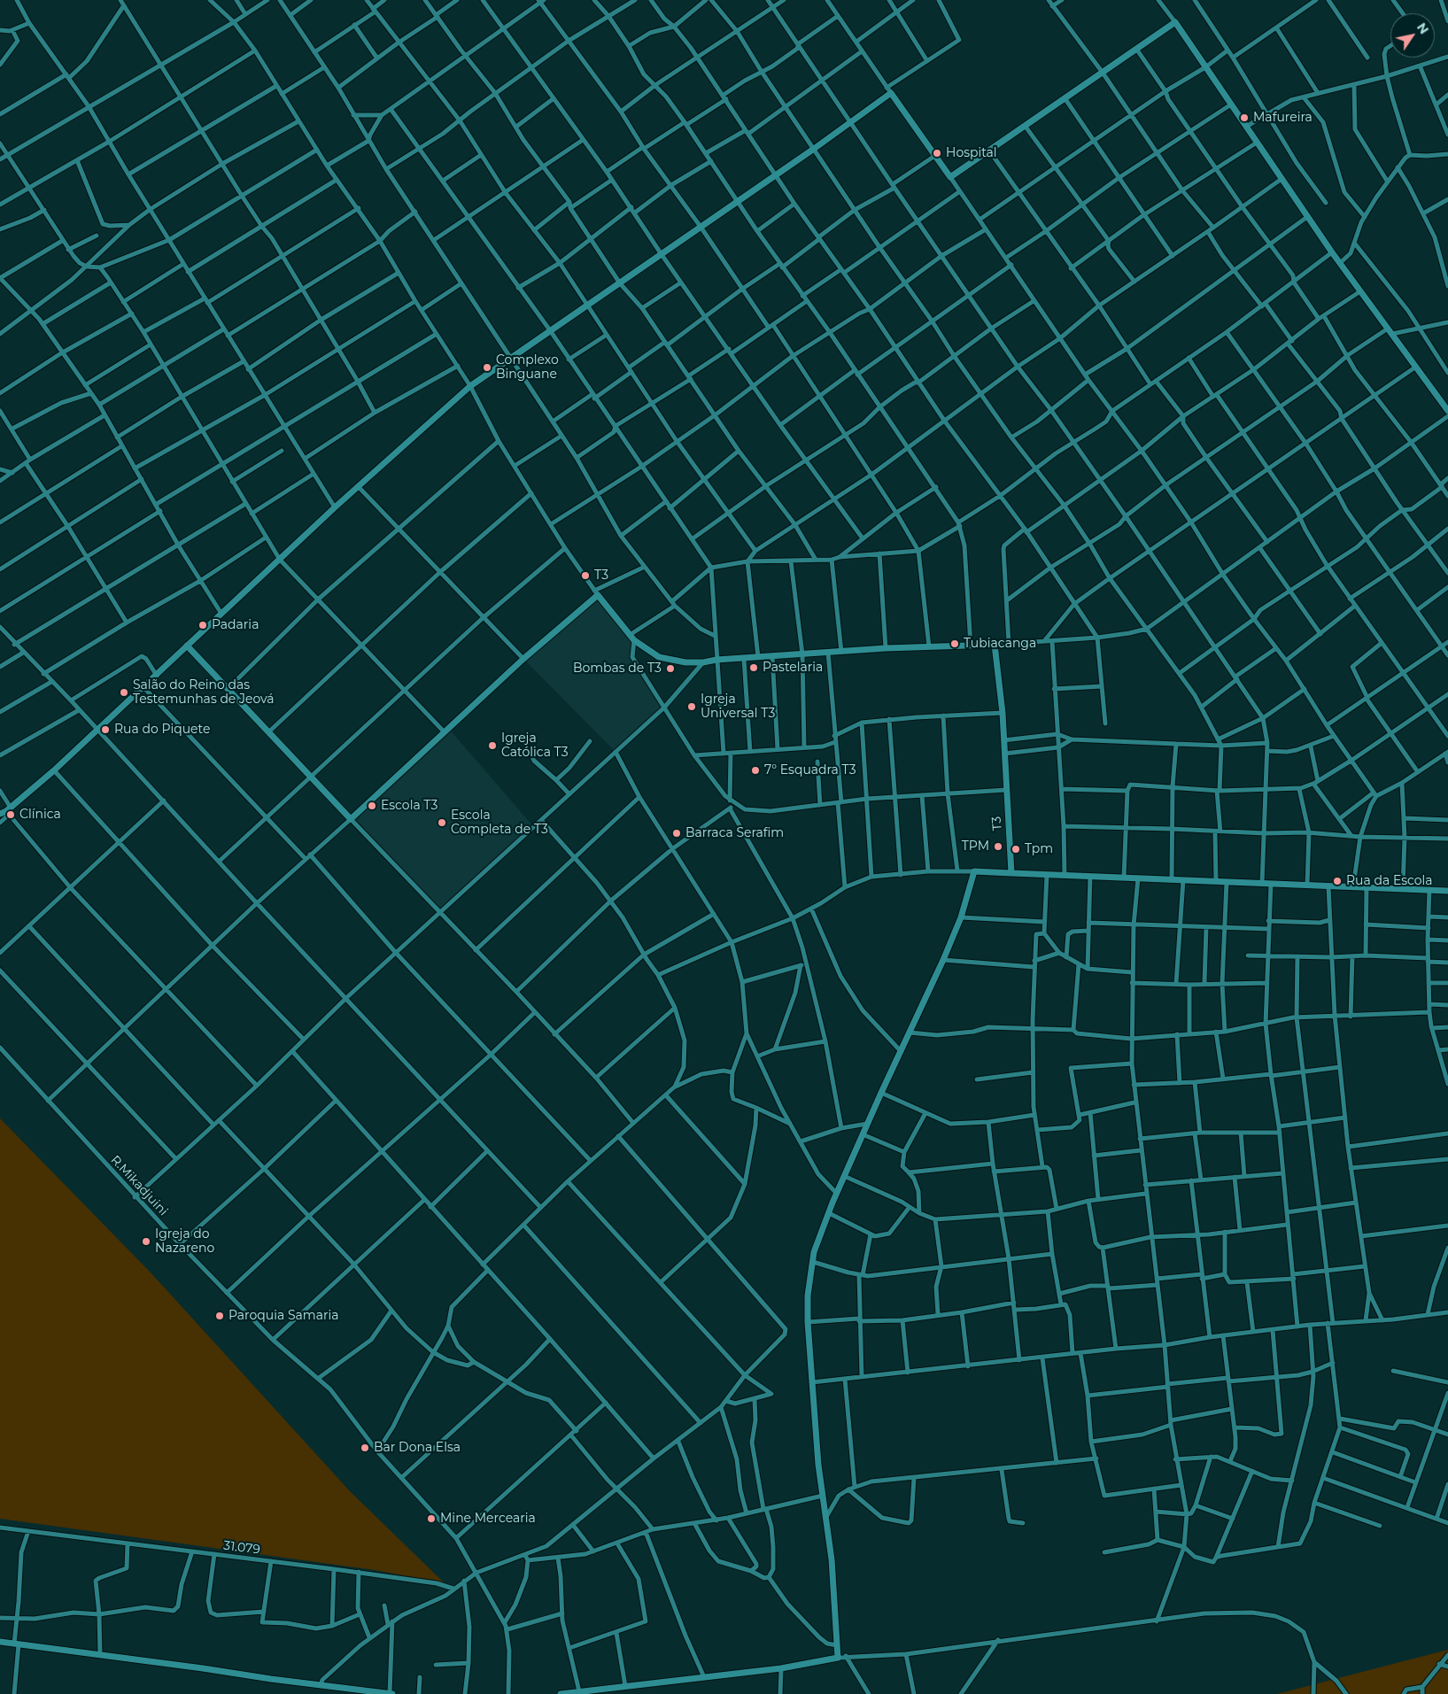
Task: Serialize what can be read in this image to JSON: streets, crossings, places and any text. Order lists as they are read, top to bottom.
{
  "streets": {
    "street": ["T3", "R.Mikadjuini", "31.079"]
  },
  "places": [
    "Mafureira",
    "Hospital",
    "Complexo Binguane",
    "T3",
    "Padaria",
    "Tubiacanga",
    "Pastelaria",
    "Bombas de T3",
    "Salão do Reino das Testemunhas de Jeová",
    "Igreja Universal T3",
    "Rua do Piquete",
    "Igreja Católica T3",
    "7° Esquadra T3",
    "Escola T3",
    "Clínica",
    "Escola Completa de T3",
    "Barraca Serafim",
    "TPM",
    "Tpm",
    "Rua da Escola",
    "Igreja do Nazareno",
    "Paroquia Samaria",
    "Bar Dona Elsa",
    "Mine Mercearia"
  ],
  "north": "top right"
}
